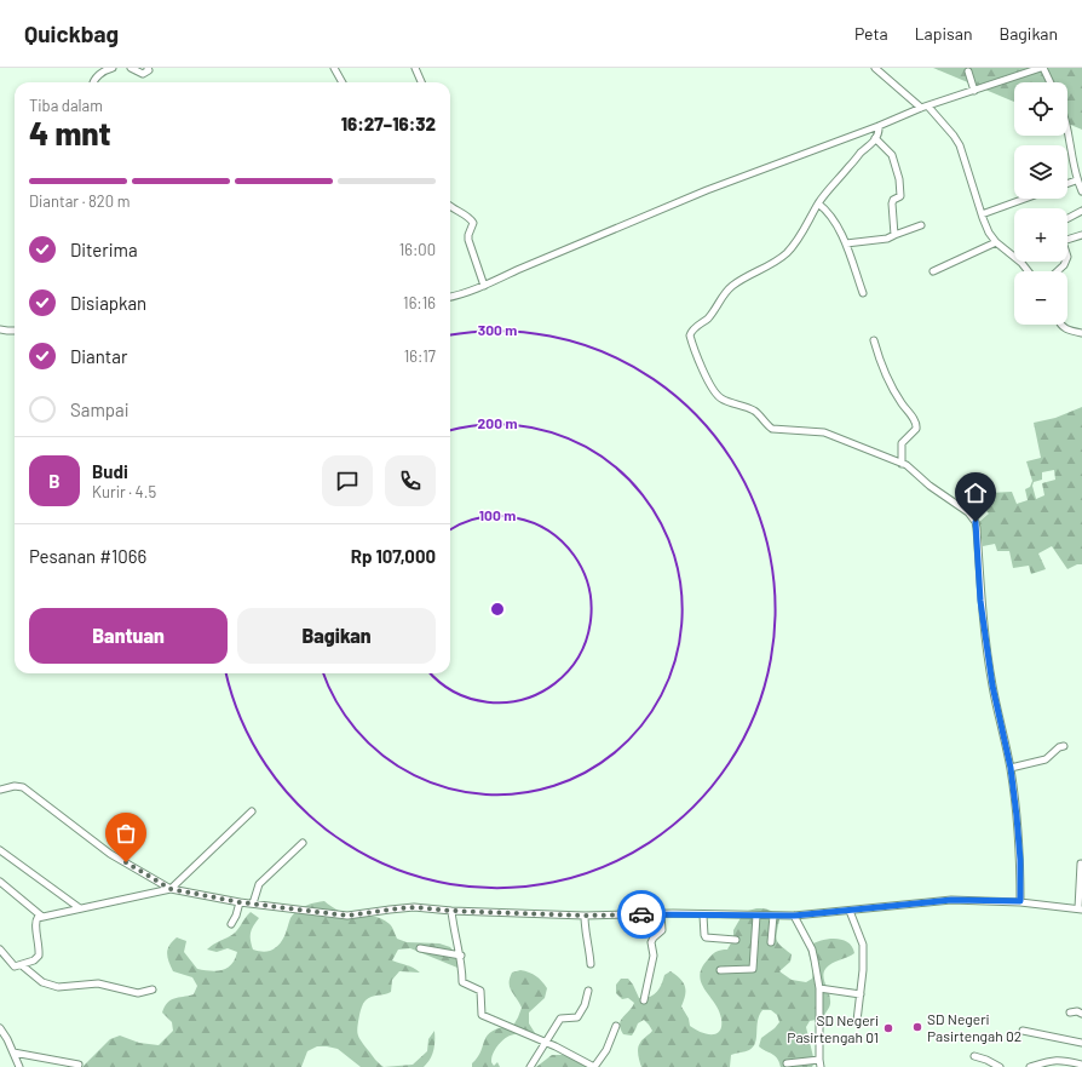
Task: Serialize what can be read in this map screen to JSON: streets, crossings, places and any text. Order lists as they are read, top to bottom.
{
  "places": ["SD Negeri Pasirtengah 02", "SD Negeri Pasirtengah 01"],
  "page": {
    "header": "Quickbag",
    "nav": ["Peta", "Lapisan", "Bagikan"],
    "map_buttons": ["+", "−"],
    "heading": ["4 mnt", "Tiba dalam", "16:27–16:32"],
    "panel": [
      "Budi",
      "Kurir · 4.5",
      "Pesanan #1066",
      "Rp 107,000"
    ],
    "bar": "Diantar · 820 m",
    "list": [
      ["Diterima", "16:00"],
      ["Disiapkan", "16:16"],
      ["Diantar", "16:17"],
      "Sampai"
    ],
    "round": "B",
    "buttons": ["Bantuan", "Bagikan"]
  },
  "rings": ["300 m", "200 m", "100 m"]
}
